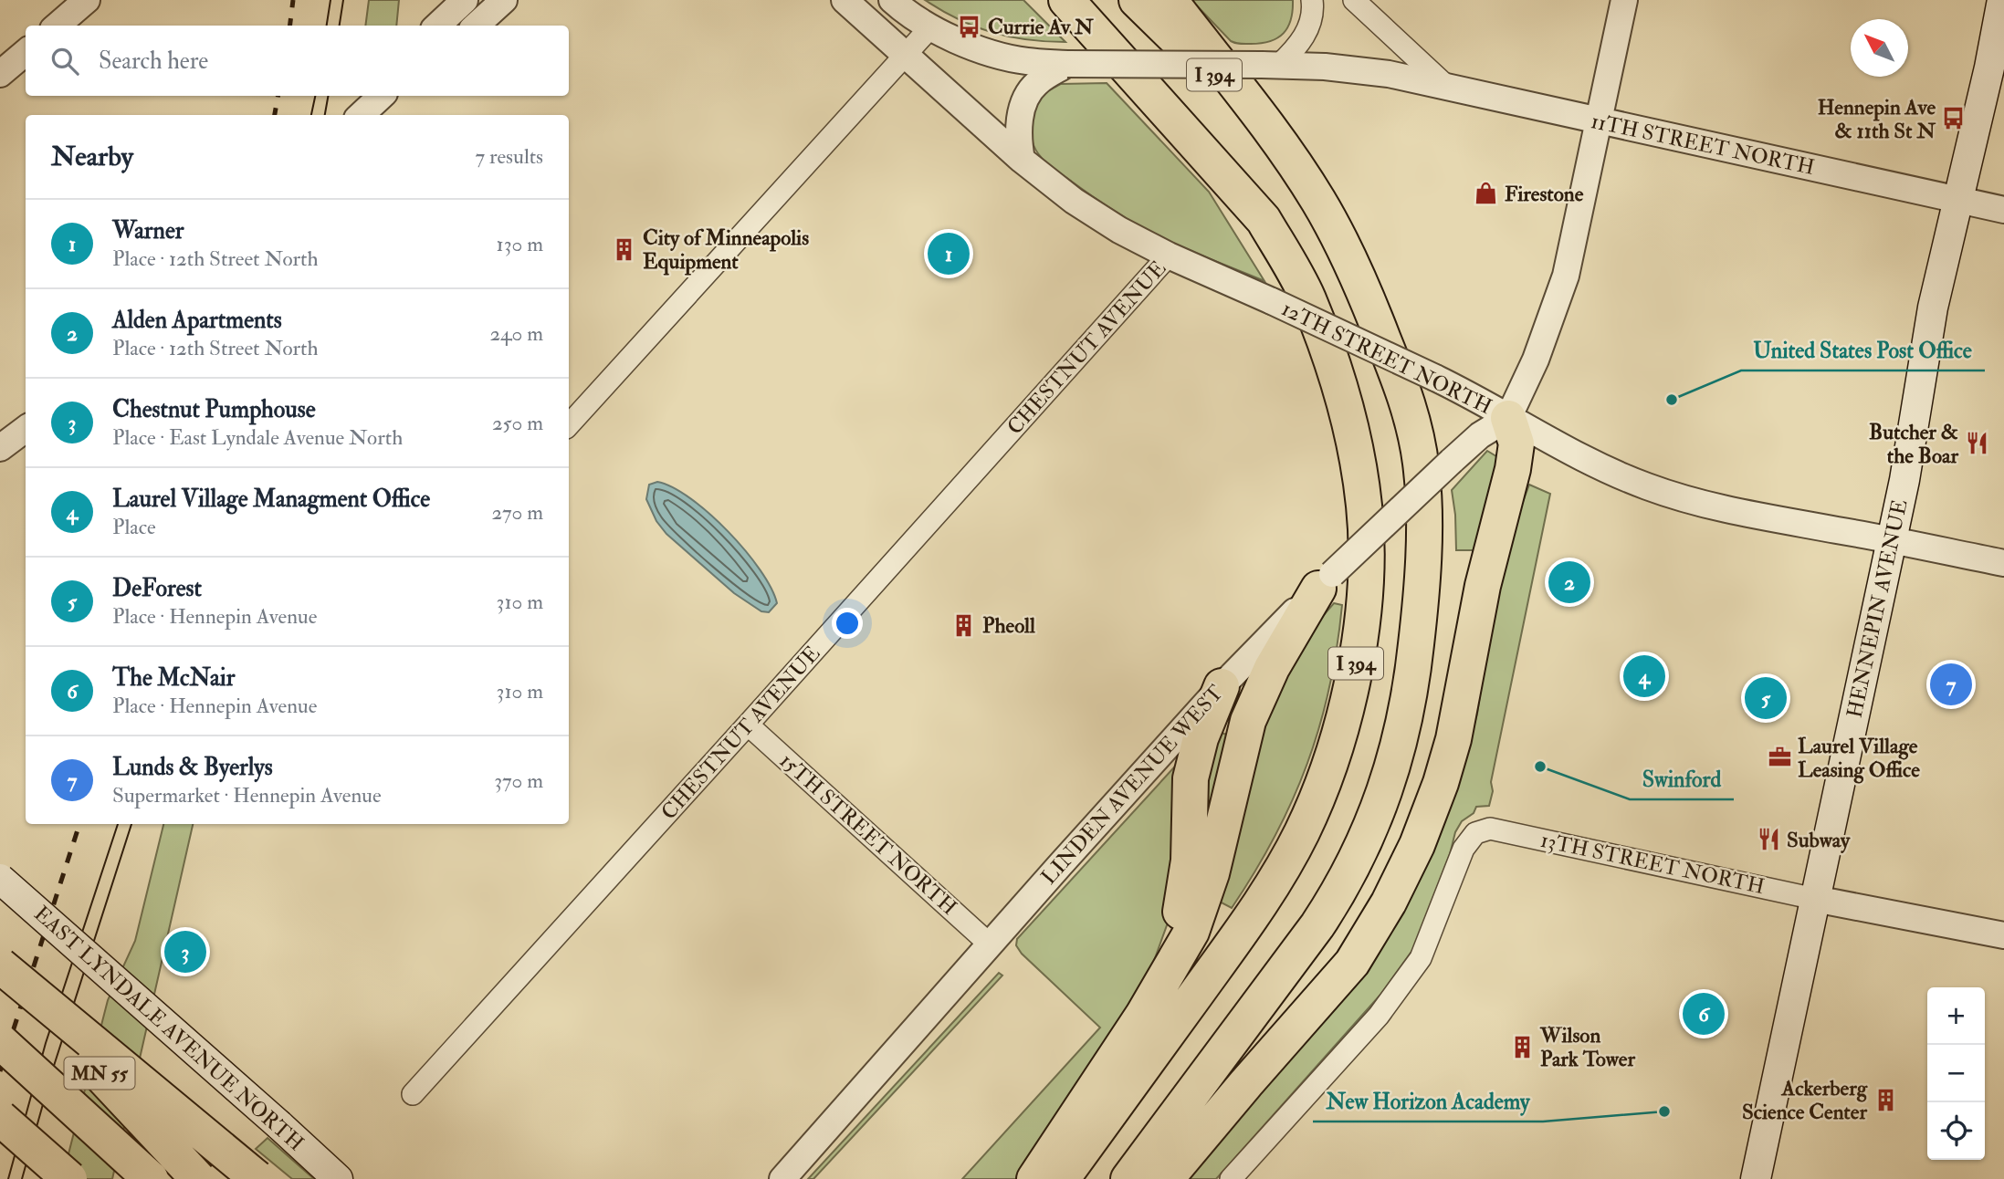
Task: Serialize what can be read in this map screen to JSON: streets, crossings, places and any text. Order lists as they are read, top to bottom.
{
  "streets": {
    "highway": ["I 394", "MN 55"],
    "main road": ["HENNEPIN AVENUE", "EAST LYNDALE AVENUE NORTH"],
    "street": [
      "11TH STREET NORTH",
      "CHESTNUT AVENUE",
      "12TH STREET NORTH",
      "LINDEN AVENUE WEST",
      "15TH STREET NORTH",
      "13TH STREET NORTH"
    ]
  },
  "crossings": [
    ["11TH STREET NORTH", "HENNEPIN AVENUE"],
    ["CHESTNUT AVENUE", "12TH STREET NORTH"],
    ["CHESTNUT AVENUE", "15TH STREET NORTH"],
    ["12TH STREET NORTH", "HENNEPIN AVENUE"],
    ["12TH STREET NORTH", "LINDEN AVENUE WEST"],
    ["HENNEPIN AVENUE", "13TH STREET NORTH"],
    ["LINDEN AVENUE WEST", "15TH STREET NORTH"]
  ],
  "places": {
    "bus stop": ["Currie Av N", "Hennepin Ave & 11th St N"],
    "shop": ["Firestone"],
    "building": [
      "City of Minneapolis Equipment",
      "Pheoll",
      "Wilson Park Tower",
      "Ackerberg Science Center"
    ],
    "other": ["United States Post Office", "Swinford", "New Horizon Academy"],
    "restaurant": ["Butcher & the Boar", "Subway"],
    "office": ["Laurel Village Leasing Office"]
  },
  "north": "top left",
  "page": {
    "search": "Search here",
    "heading": ["Nearby", "7 results"],
    "list": [
      {
        "mark": "1",
        "name": "Warner",
        "note": "Place · 12th Street North",
        "value": "130 m"
      },
      {
        "mark": "2",
        "name": "Alden Apartments",
        "note": "Place · 12th Street North",
        "value": "240 m"
      },
      {
        "mark": "3",
        "name": "Chestnut Pumphouse",
        "note": "Place · East Lyndale Avenue North",
        "value": "250 m"
      },
      {
        "mark": "4",
        "name": "Laurel Village Managment Office",
        "note": "Place",
        "value": "270 m"
      },
      {
        "mark": "5",
        "name": "DeForest",
        "note": "Place · Hennepin Avenue",
        "value": "310 m"
      },
      {
        "mark": "6",
        "name": "The McNair",
        "note": "Place · Hennepin Avenue",
        "value": "310 m"
      },
      {
        "mark": "7",
        "name": "Lunds & Byerlys",
        "note": "Supermarket · Hennepin Avenue",
        "value": "370 m"
      }
    ],
    "pins": [
      "1",
      "2",
      "4",
      "7",
      "5",
      "3",
      "6"
    ],
    "map_buttons": ["+", "−"]
  }
}
